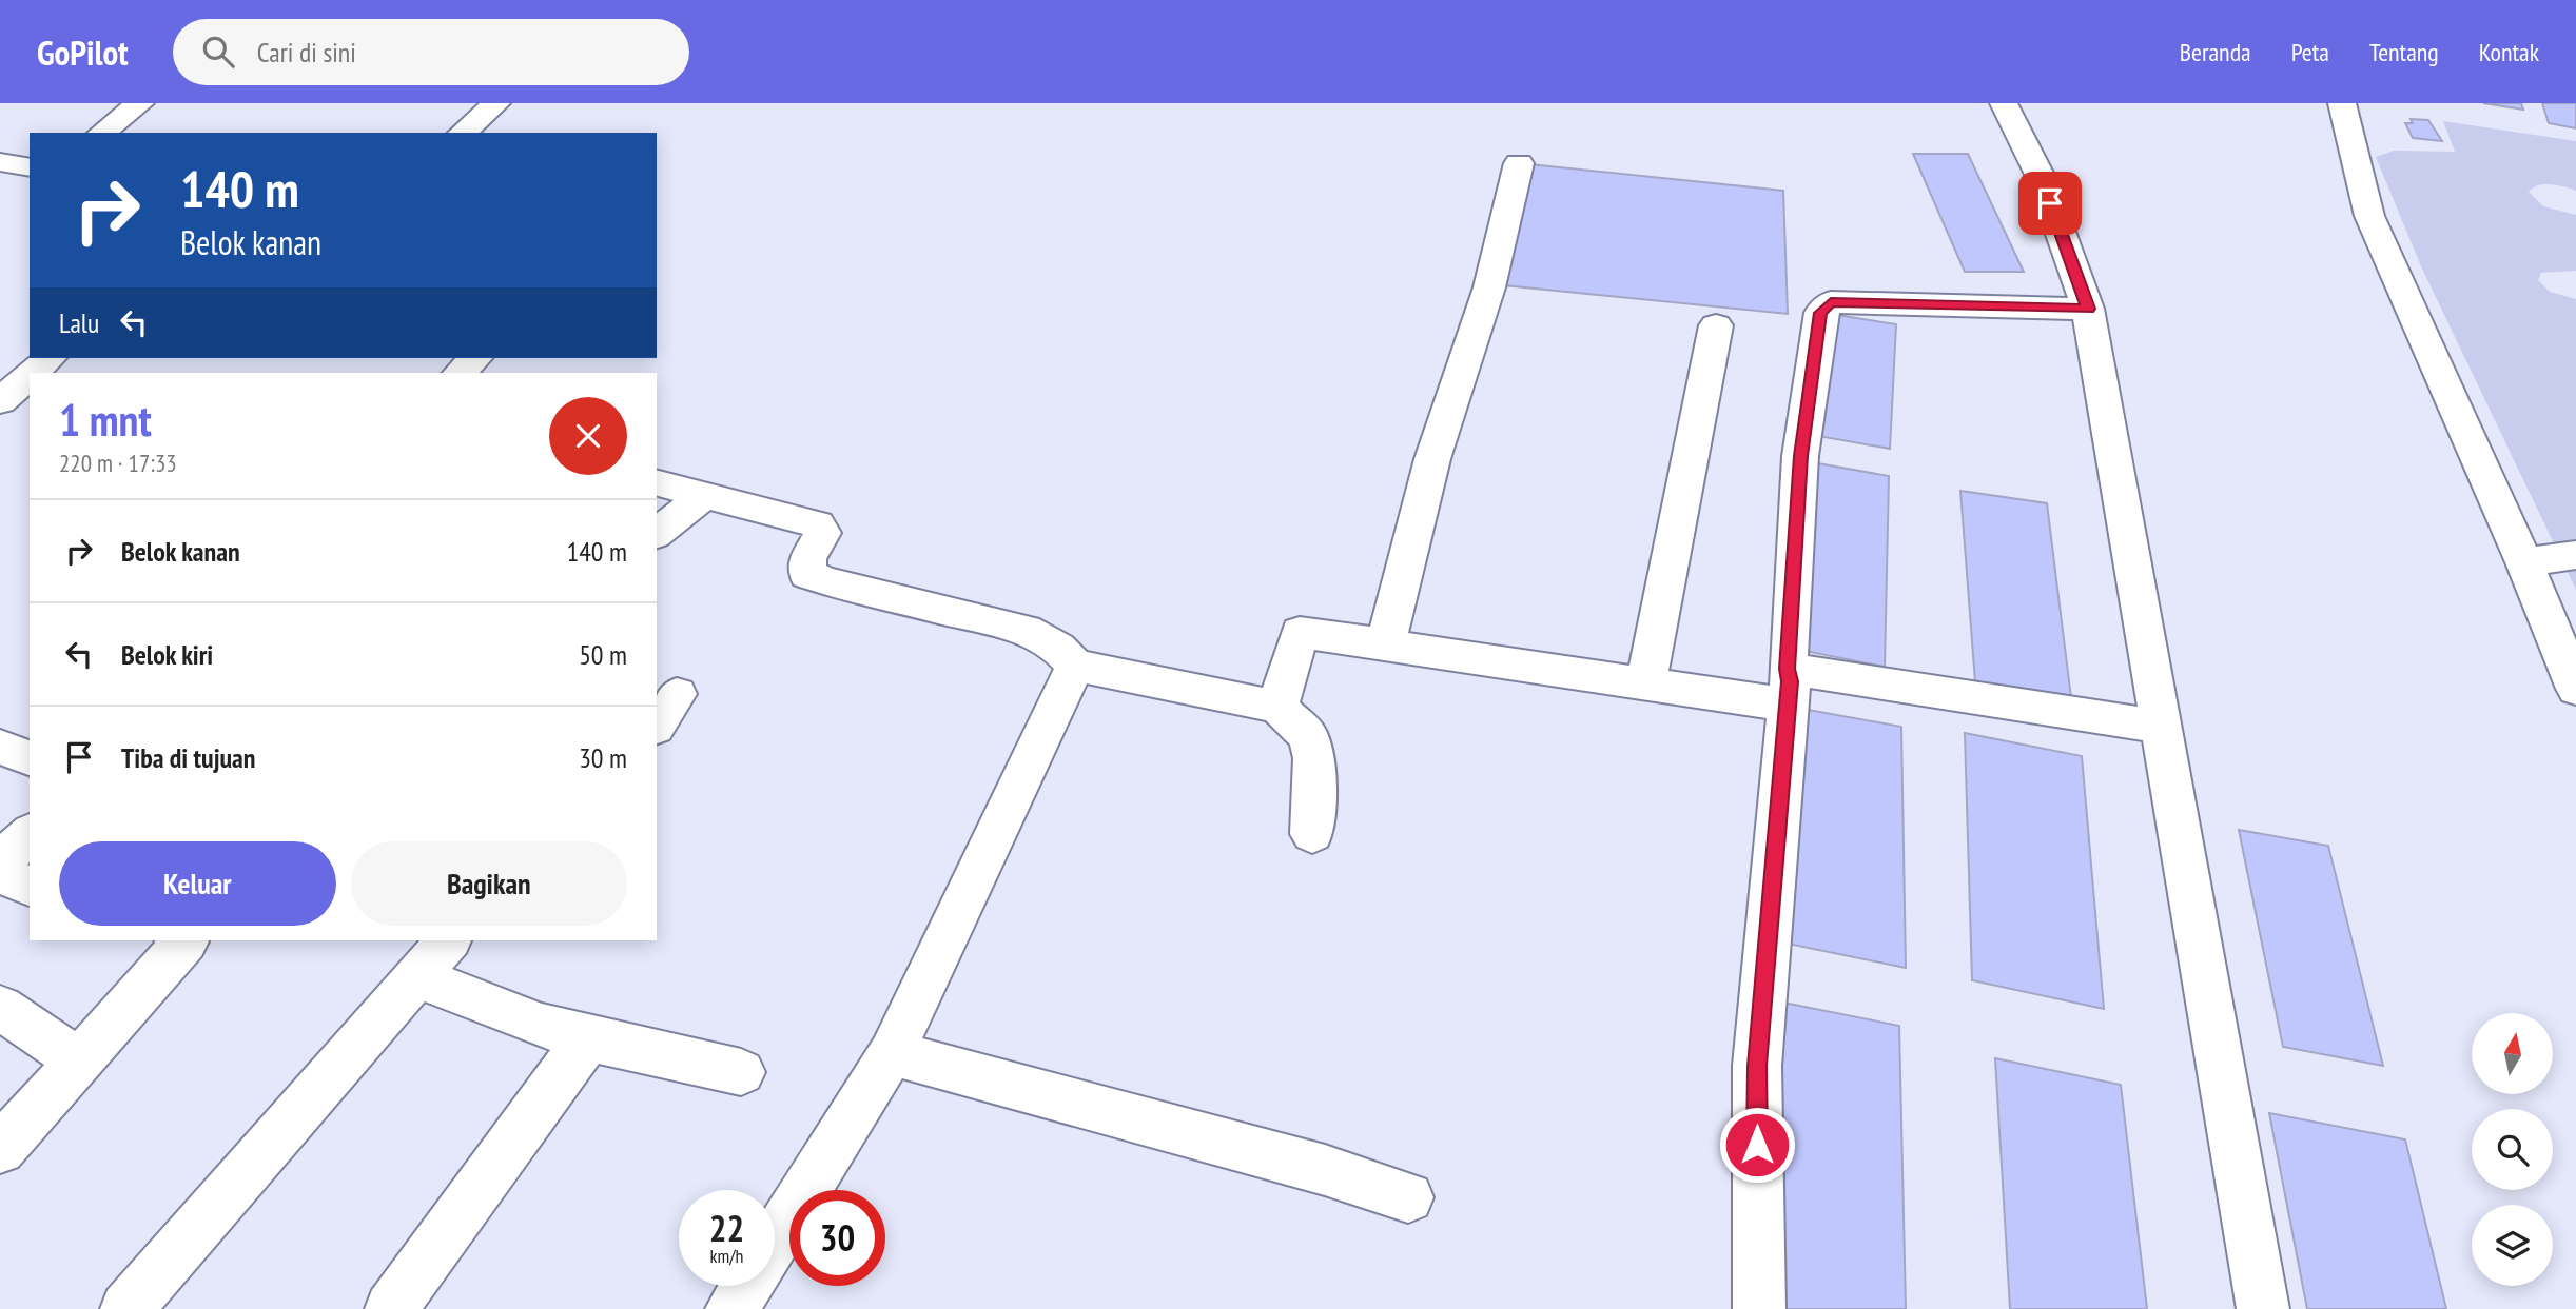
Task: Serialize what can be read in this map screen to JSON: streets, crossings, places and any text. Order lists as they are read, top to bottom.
{
  "north": "top",
  "page": {
    "header": "GoPilot",
    "search": "Cari di sini",
    "nav": [
      "Beranda",
      "Peta",
      "Tentang",
      "Kontak"
    ],
    "turn": ["140 m", "Belok kanan"],
    "then": "Lalu",
    "heading": ["1 mnt", "220 m · 17:33"],
    "list": [
      {
        "name": "Belok kanan",
        "value": "140 m"
      },
      {
        "name": "Belok kiri",
        "value": "50 m"
      },
      {
        "name": "Tiba di tujuan",
        "value": "30 m"
      }
    ],
    "buttons": ["Keluar", "Bagikan"],
    "speed": "22 km/h",
    "limit": "30"
  }
}
